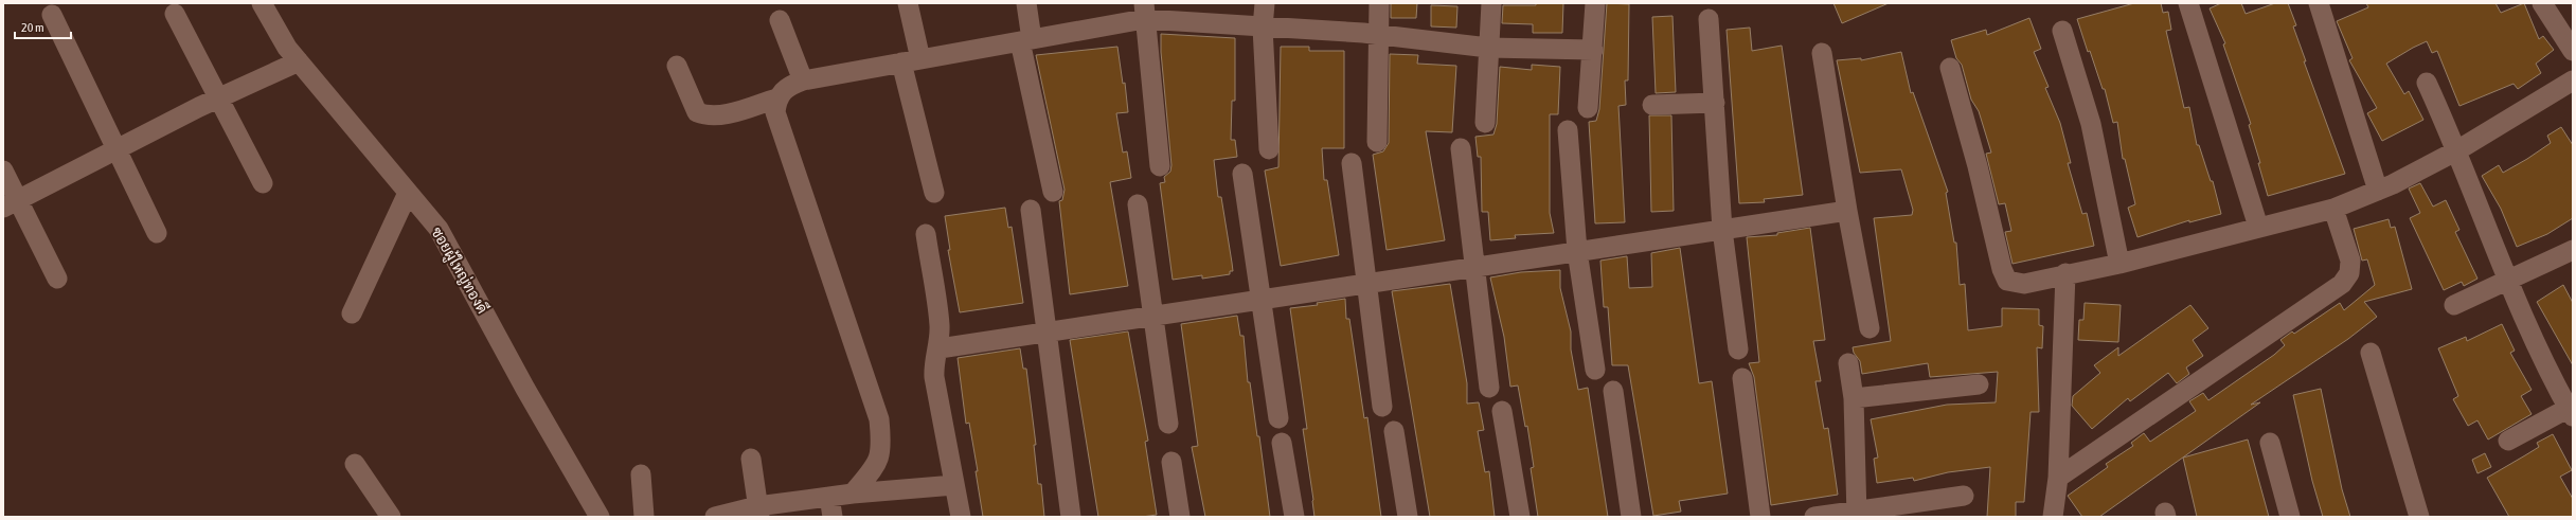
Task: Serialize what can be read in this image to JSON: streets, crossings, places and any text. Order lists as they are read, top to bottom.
{
  "streets": {
    "street": ["ซอยผู้ใหญ่ทองดี"]
  },
  "scale_bar": "20 m"
}
